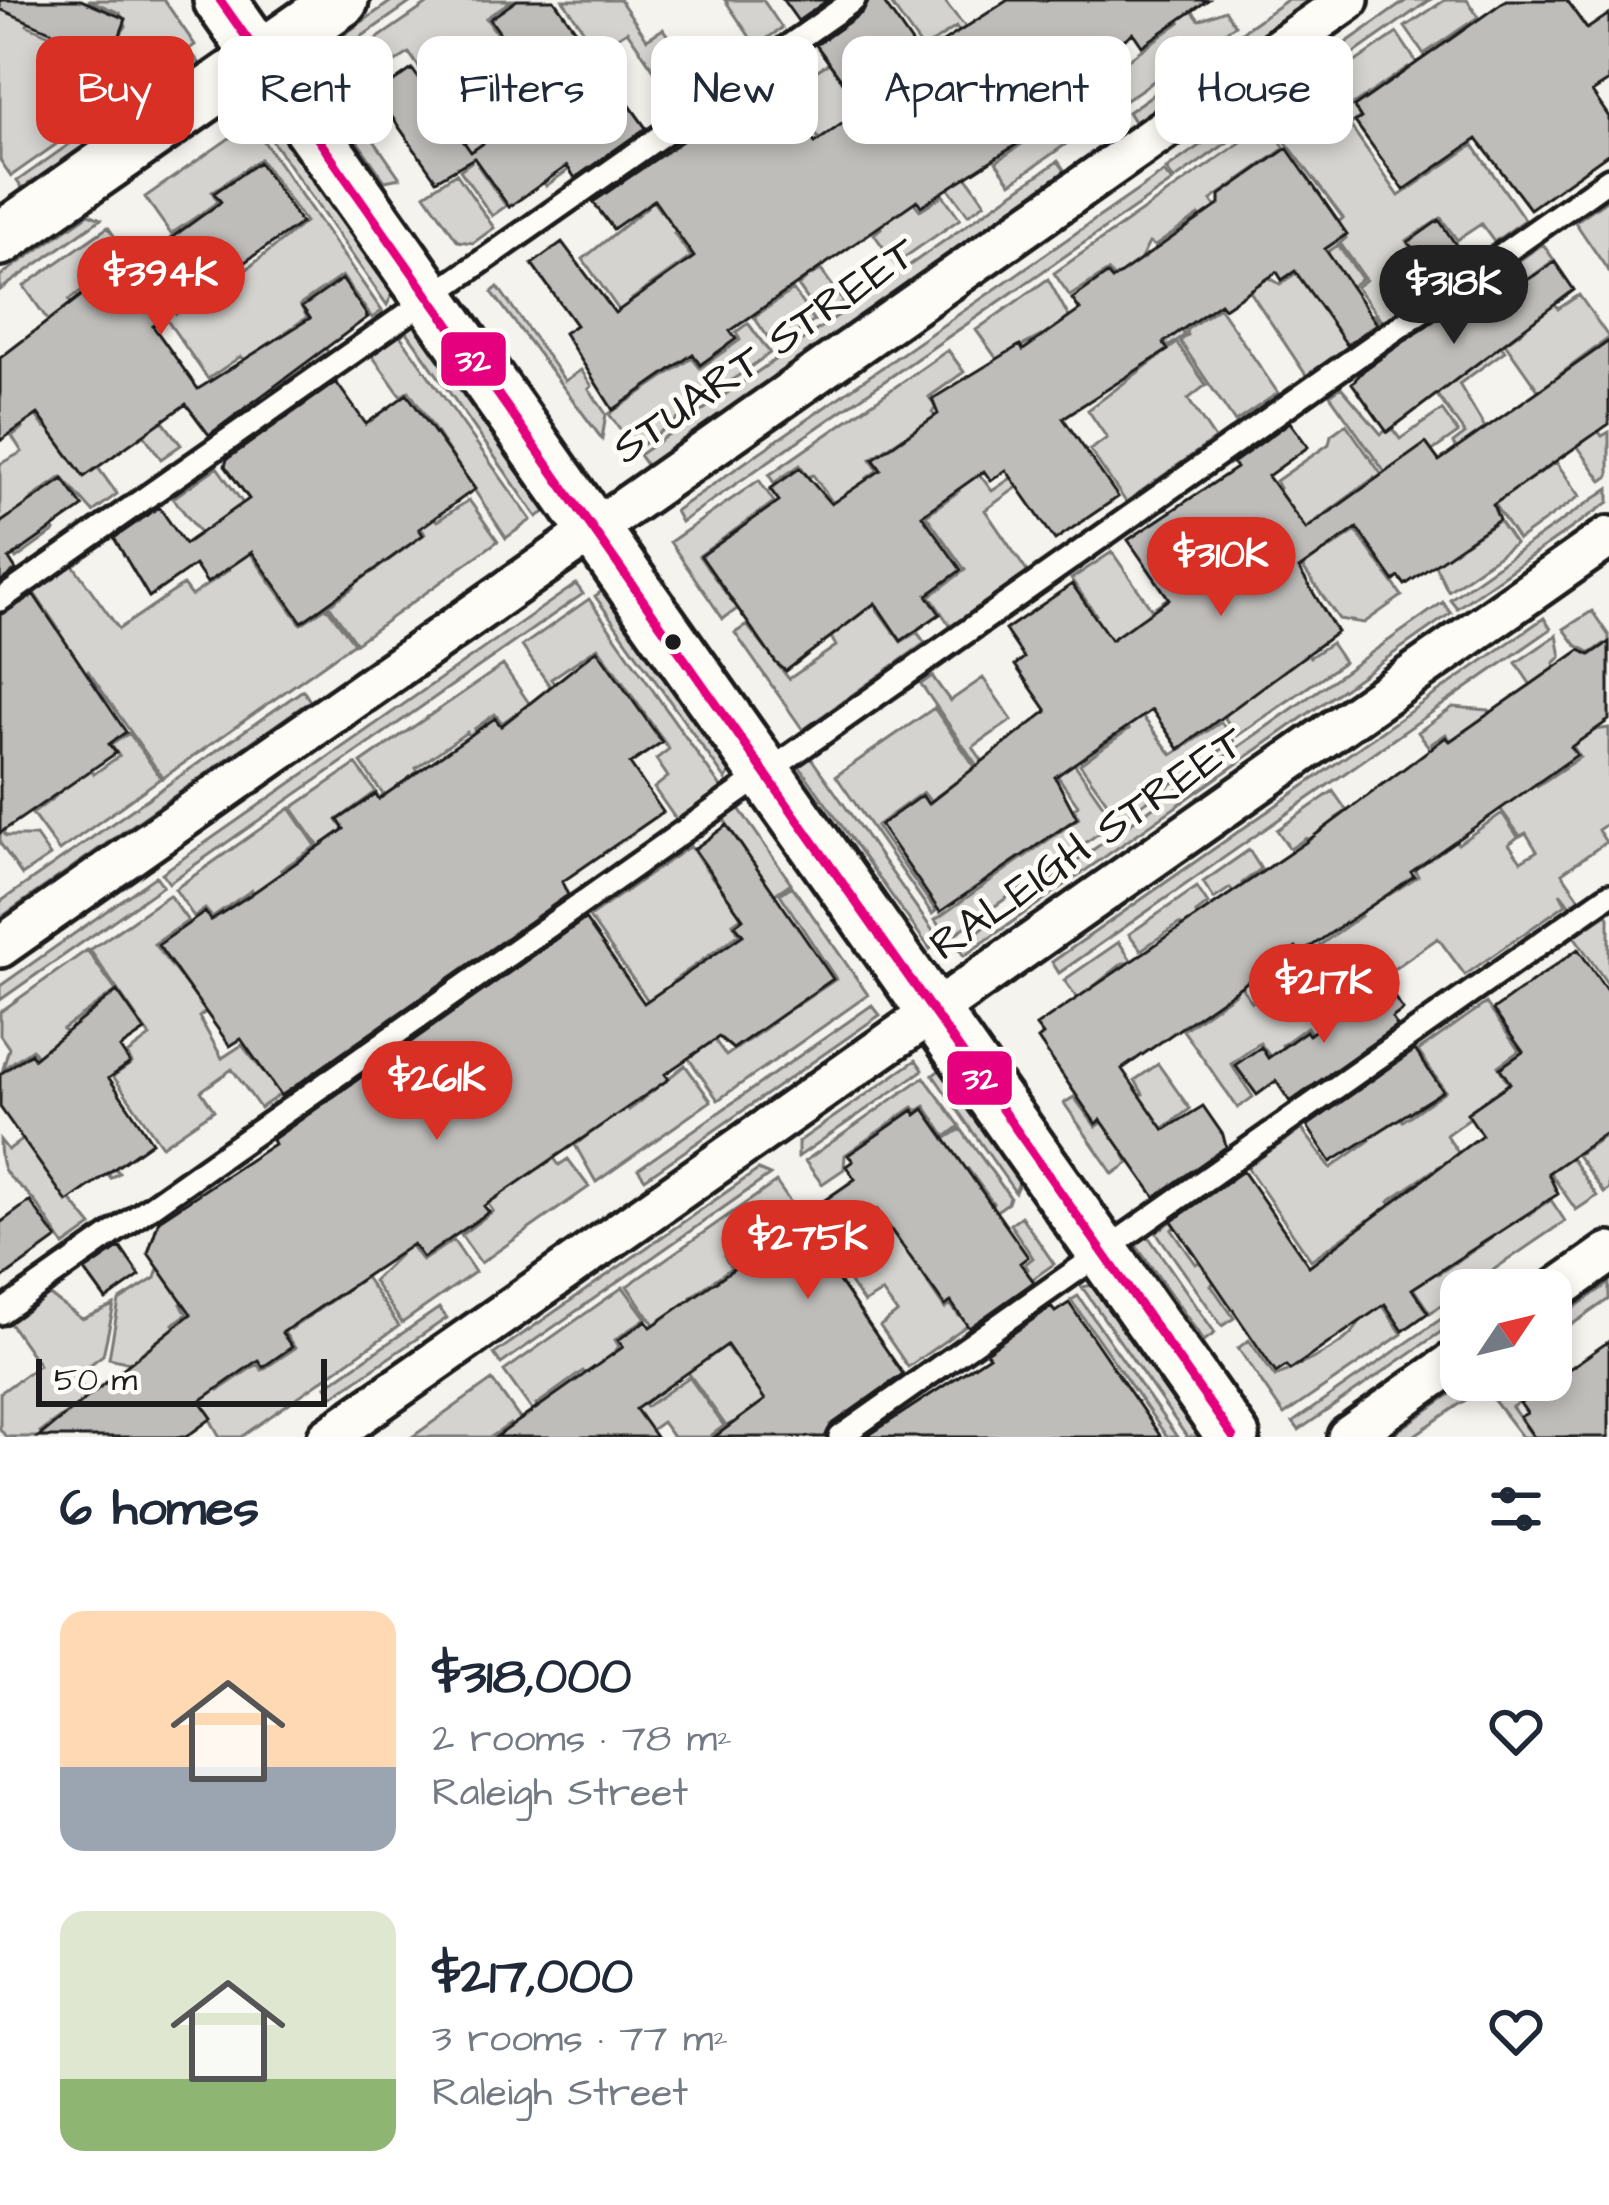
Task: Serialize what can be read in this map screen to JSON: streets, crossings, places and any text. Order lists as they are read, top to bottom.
{
  "streets": {
    "street": ["STUART STREET", "RALEIGH STREET"]
  },
  "lines": ["transit line 32"],
  "scale_bar": "50 m",
  "north": "top right",
  "page": {
    "chip": [
      "Buy",
      "Rent",
      "Filters",
      "New",
      "Apartment",
      "House"
    ],
    "price": [
      "$394K",
      "$318K",
      "$310K",
      "$217K",
      "$261K",
      "$275K"
    ],
    "scale": "50 m",
    "heading": "6 homes",
    "list": [
      {
        "name": "$318,000",
        "note": "2 rooms · 78 m² · Raleigh Street"
      },
      {
        "name": "$217,000",
        "note": "3 rooms · 77 m² · Raleigh Street"
      }
    ]
  }
}
